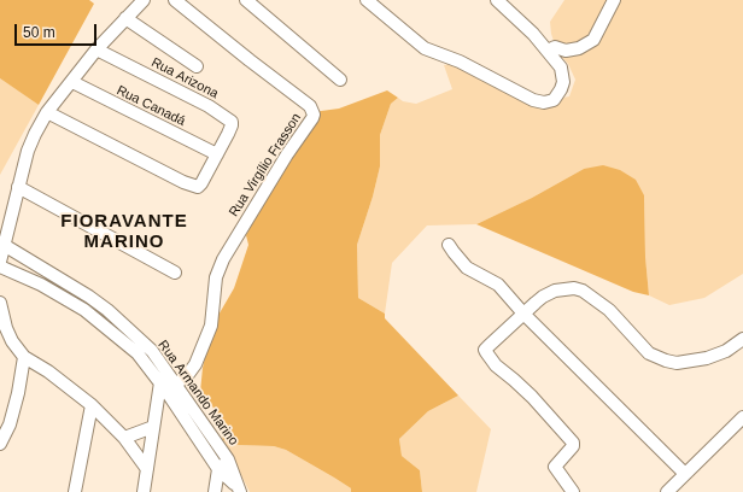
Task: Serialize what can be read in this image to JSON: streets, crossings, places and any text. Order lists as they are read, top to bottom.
{
  "streets": {
    "street": [
      "Rua Arizona",
      "Rua Canadá",
      "Rua Virgílio Frasson",
      "Rua Armando Marino"
    ]
  },
  "crossings": [
    ["Rua Arizona", "Rua Canadá"],
    ["Rua Virgílio Frasson", "Rua Armando Marino"]
  ],
  "districts": ["FIORAVANTE MARINO"],
  "scale_bar": "50 m"
}
